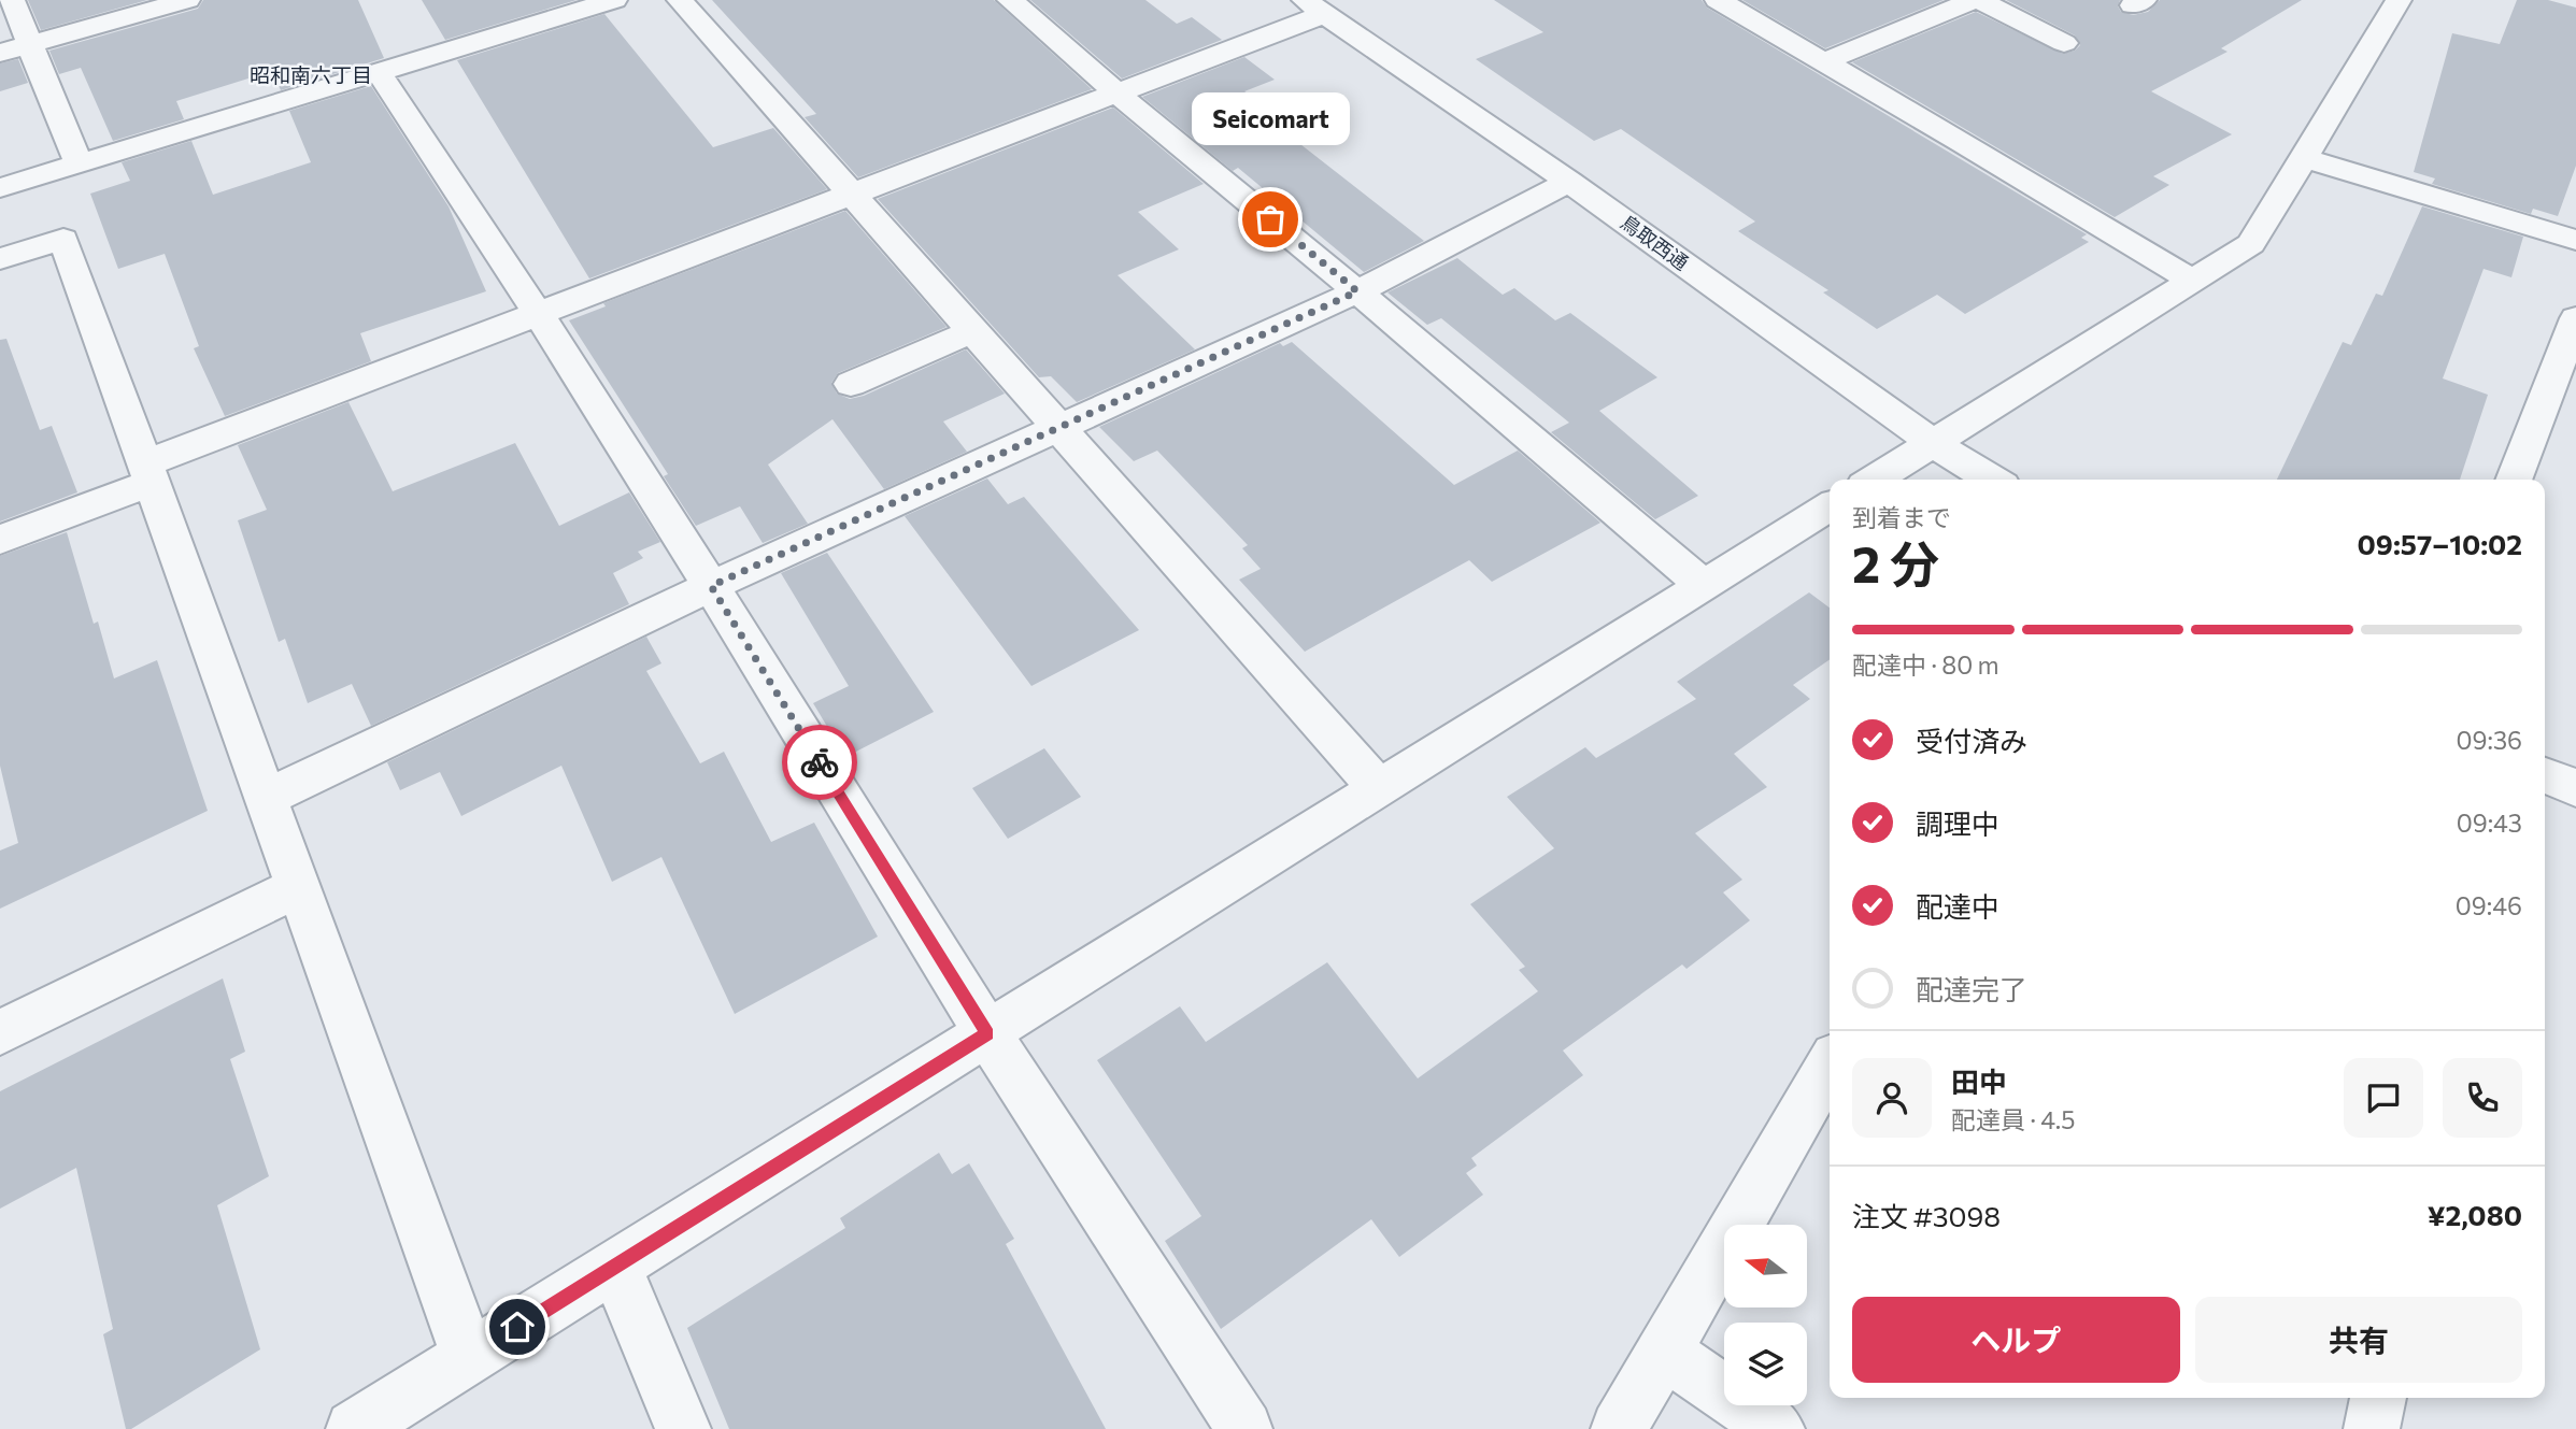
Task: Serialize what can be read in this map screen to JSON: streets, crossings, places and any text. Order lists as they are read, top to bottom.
{
  "streets": {
    "street": ["鳥取西通"]
  },
  "districts": ["昭和南六丁目"],
  "places": ["Seicomart"],
  "north": "left",
  "page": {
    "bubble": "Seicomart",
    "heading": ["2 分", "到着まで", "09:57–10:02"],
    "panel": [
      "田中",
      "配達員 · 4.5",
      "注文 #3098",
      "¥2,080"
    ],
    "bar": "配達中 · 80 m",
    "list": [
      ["受付済み", "09:36"],
      ["調理中", "09:43"],
      ["配達中", "09:46"],
      "配達完了"
    ],
    "buttons": ["ヘルプ", "共有"]
  }
}
